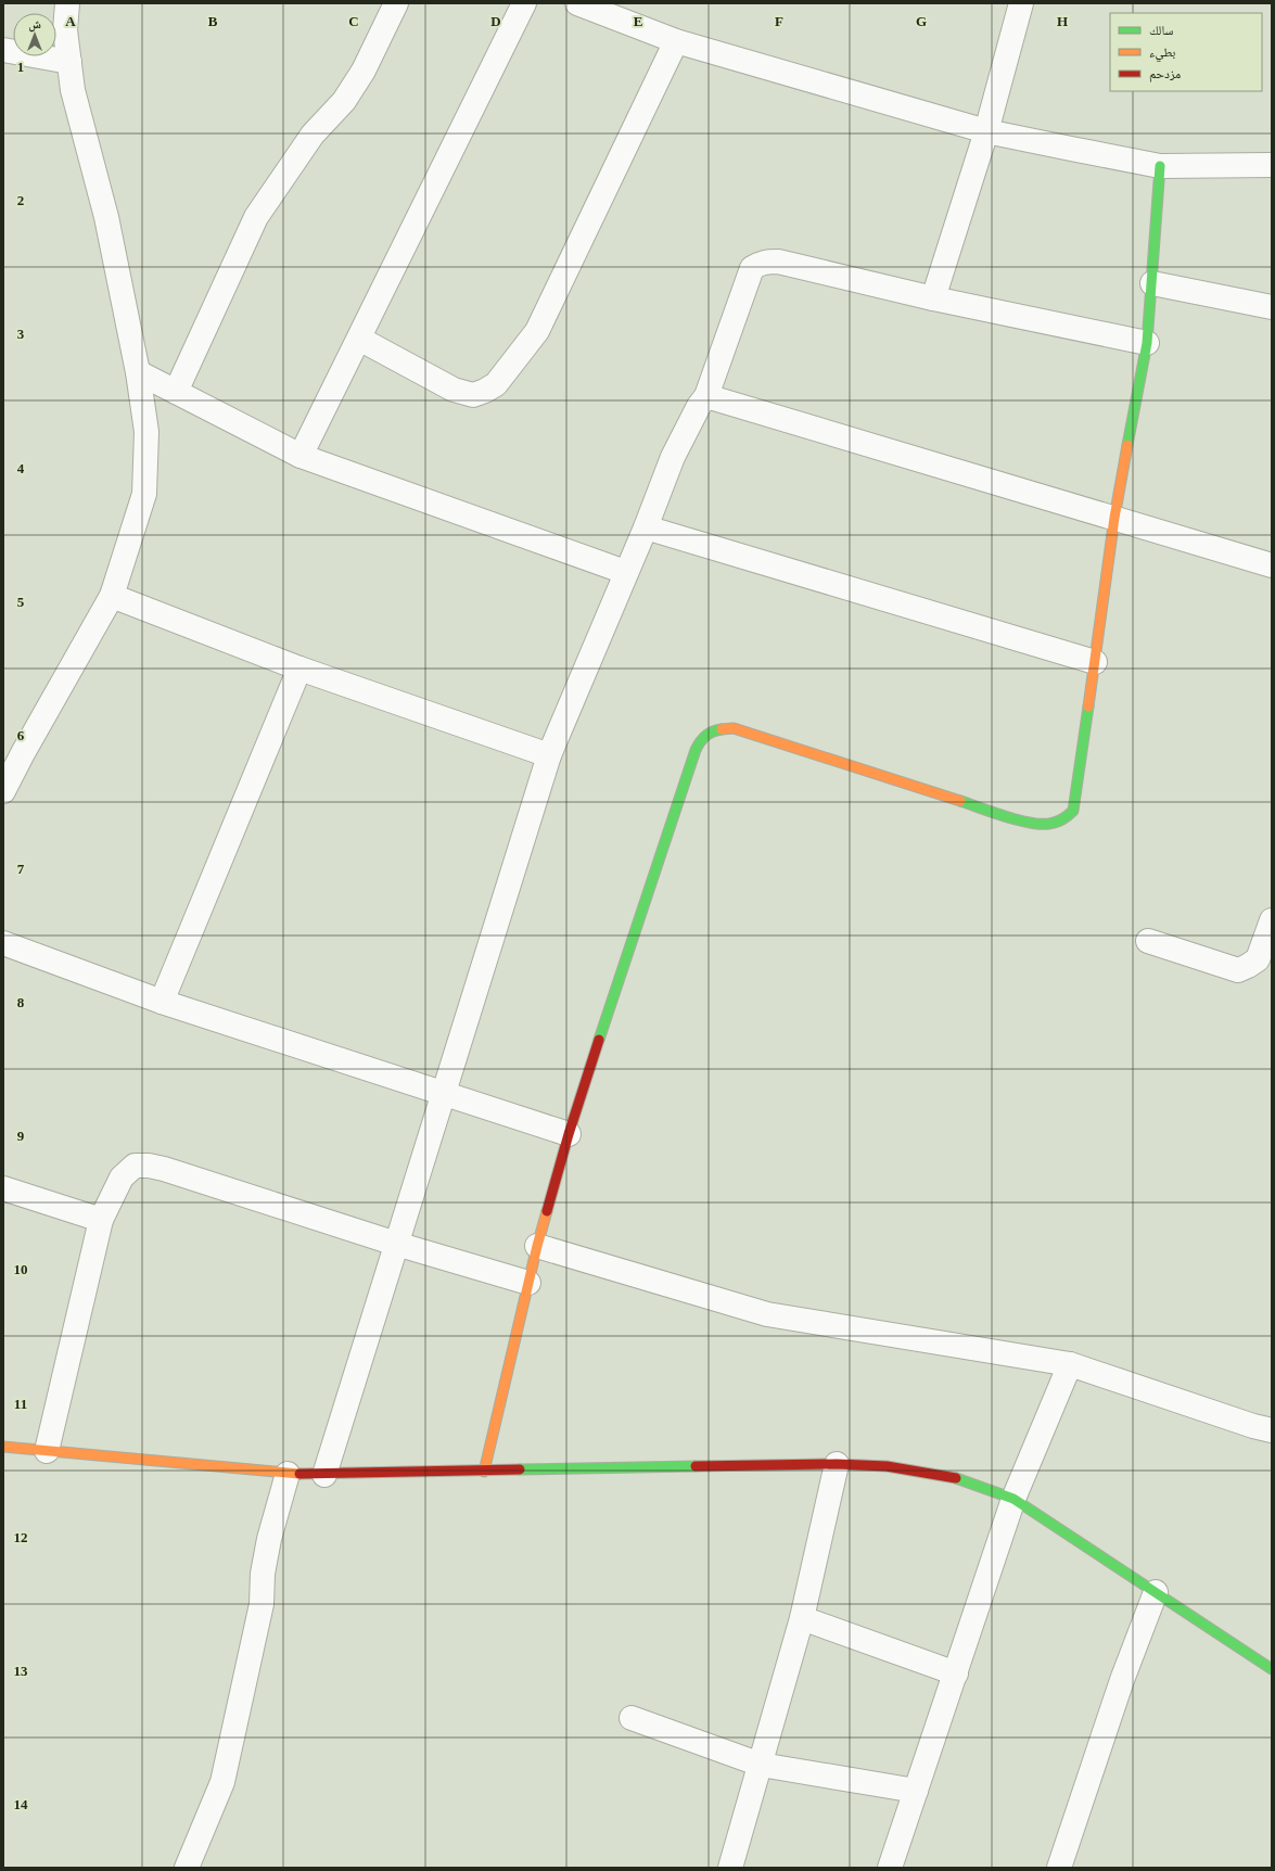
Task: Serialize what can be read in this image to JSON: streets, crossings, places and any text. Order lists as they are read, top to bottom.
{
  "legend": ["سالك", "بطيء", "مزدحم"],
  "north": "top",
  "grid": {
    "columns": [
      "A",
      "B",
      "C",
      "D",
      "E",
      "F",
      "G",
      "H"
    ],
    "rows": [
      "1",
      "2",
      "3",
      "4",
      "5",
      "6",
      "7",
      "8",
      "9",
      "10",
      "11",
      "12",
      "13",
      "14"
    ]
  }
}
